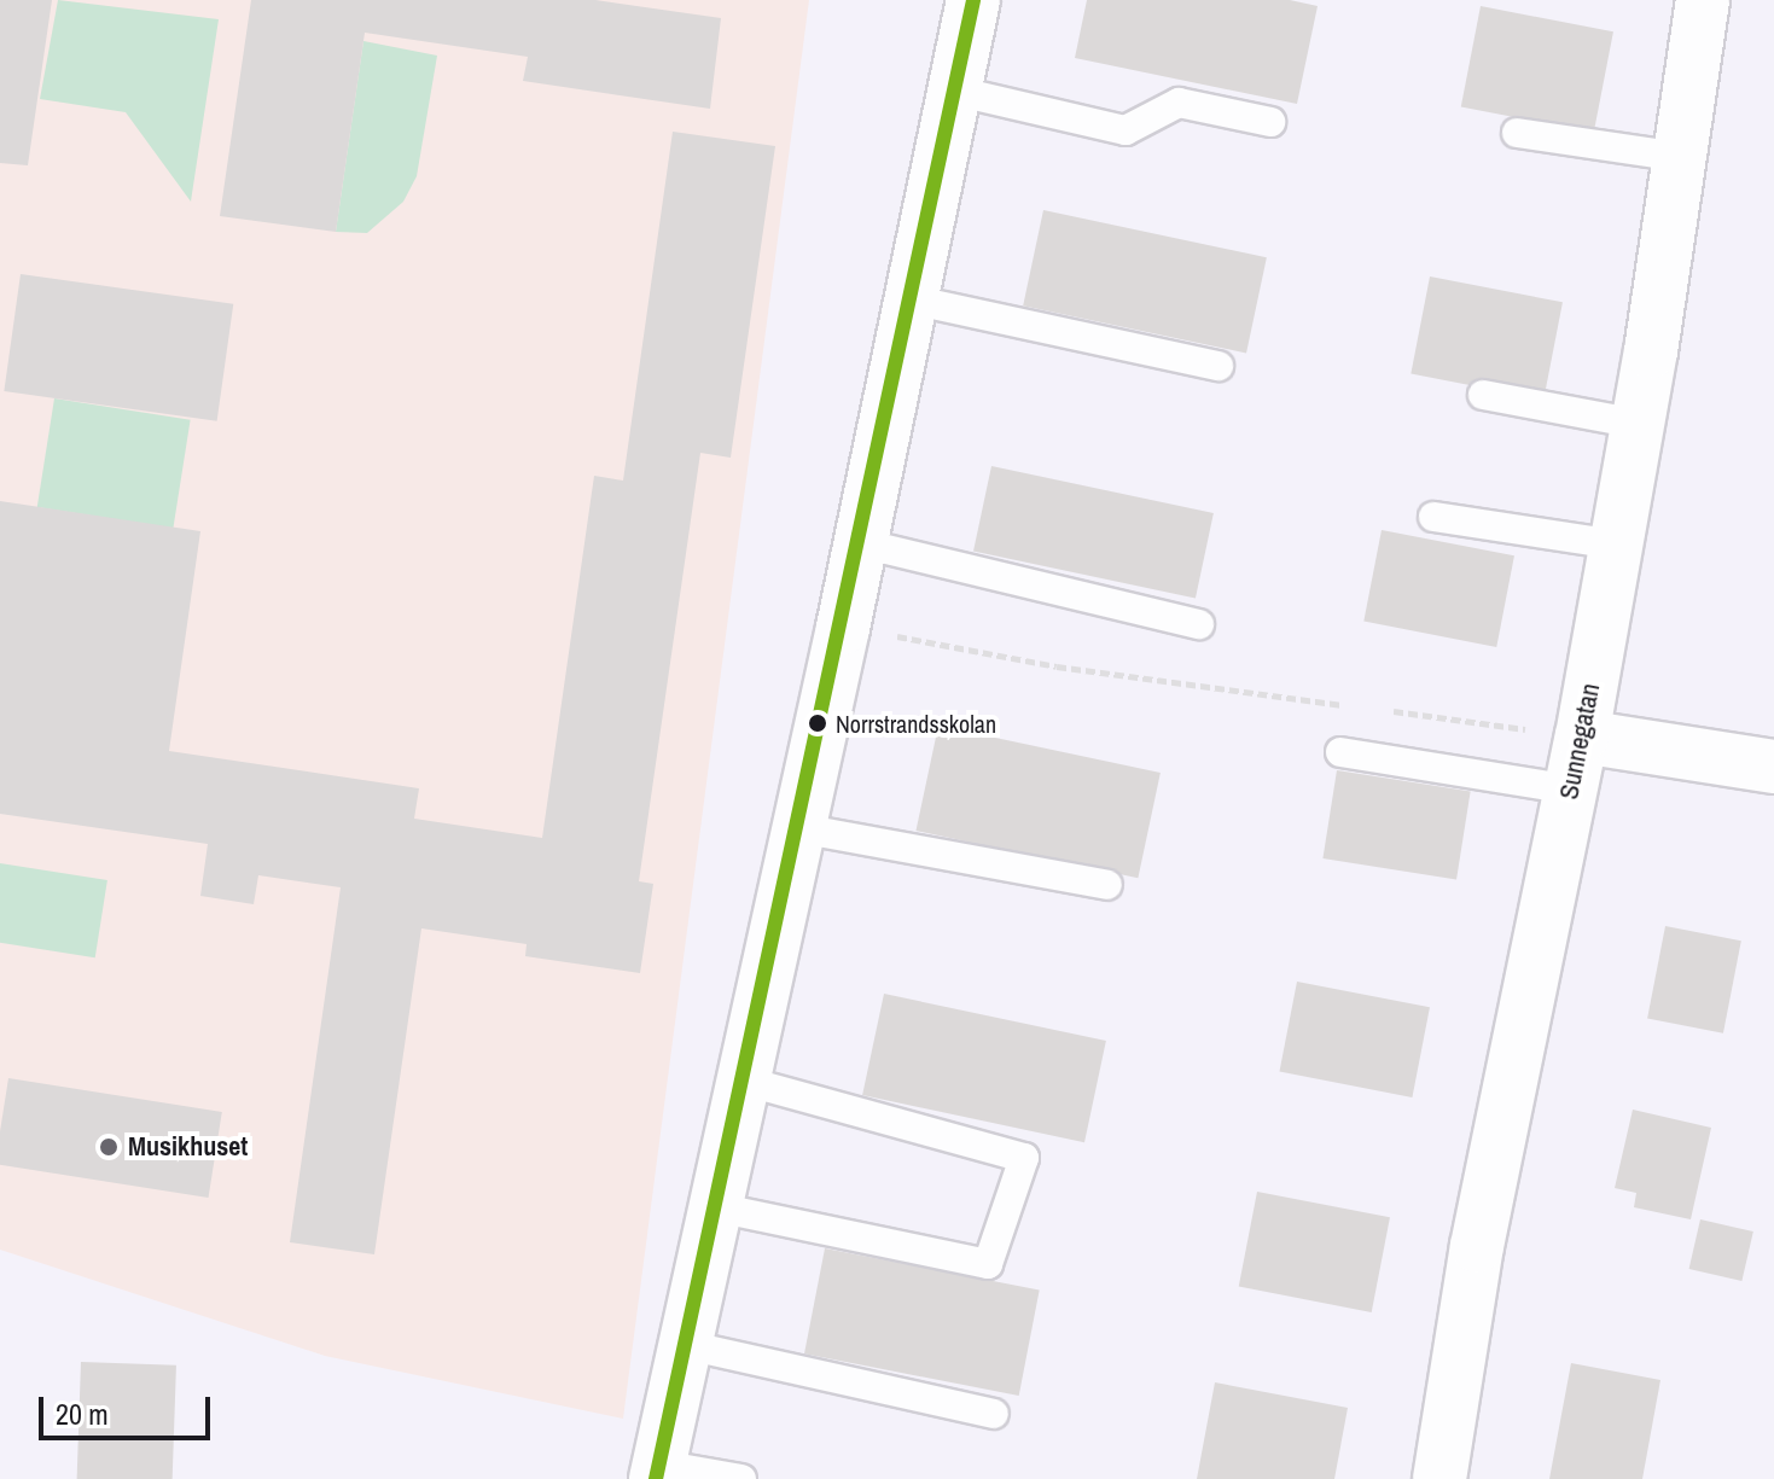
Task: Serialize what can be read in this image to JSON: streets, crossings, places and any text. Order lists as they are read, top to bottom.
{
  "streets": {
    "street": ["Sunnegatan"]
  },
  "places": ["Norrstrandsskolan", "Musikhuset"],
  "scale_bar": "20 m"
}
